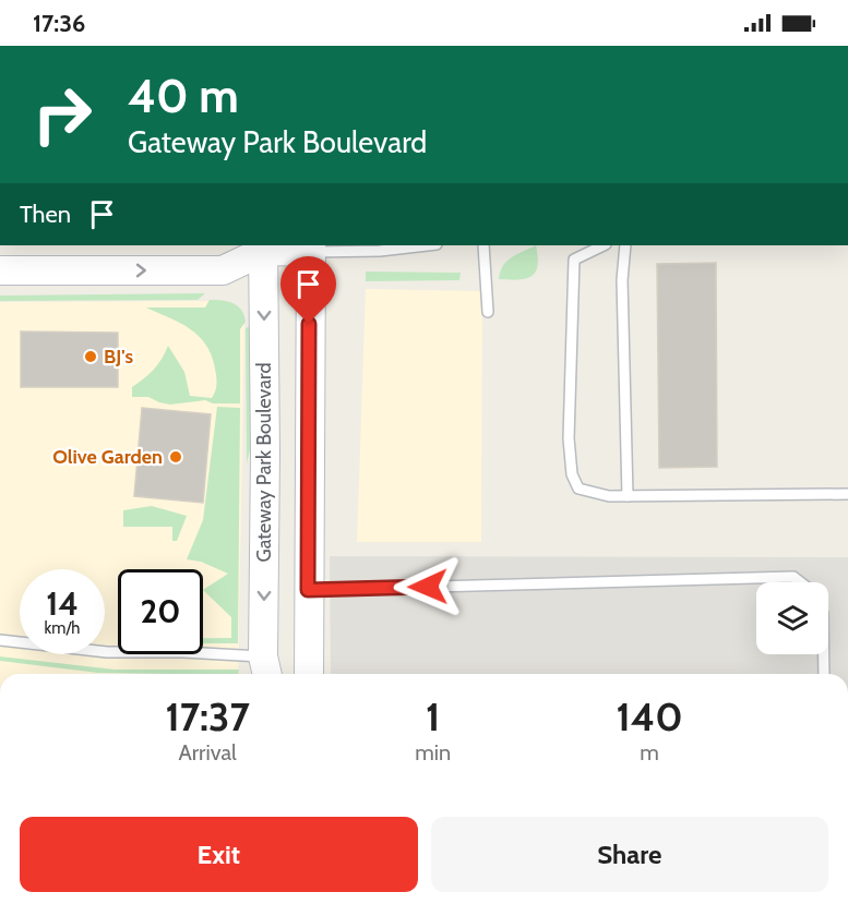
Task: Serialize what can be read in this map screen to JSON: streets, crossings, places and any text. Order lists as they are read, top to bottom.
{
  "streets": {
    "street": ["Gateway Park Boulevard"]
  },
  "places": ["BJ's", "Olive Garden"],
  "page": {
    "status": "17:36",
    "turn": ["40 m", "Gateway Park Boulevard"],
    "then": "Then",
    "speed": "14 km/h",
    "limit": "20",
    "eta": [
      "17:37",
      "Arrival",
      "1",
      "min",
      "140",
      "m"
    ],
    "buttons": ["Exit", "Share"]
  }
}
